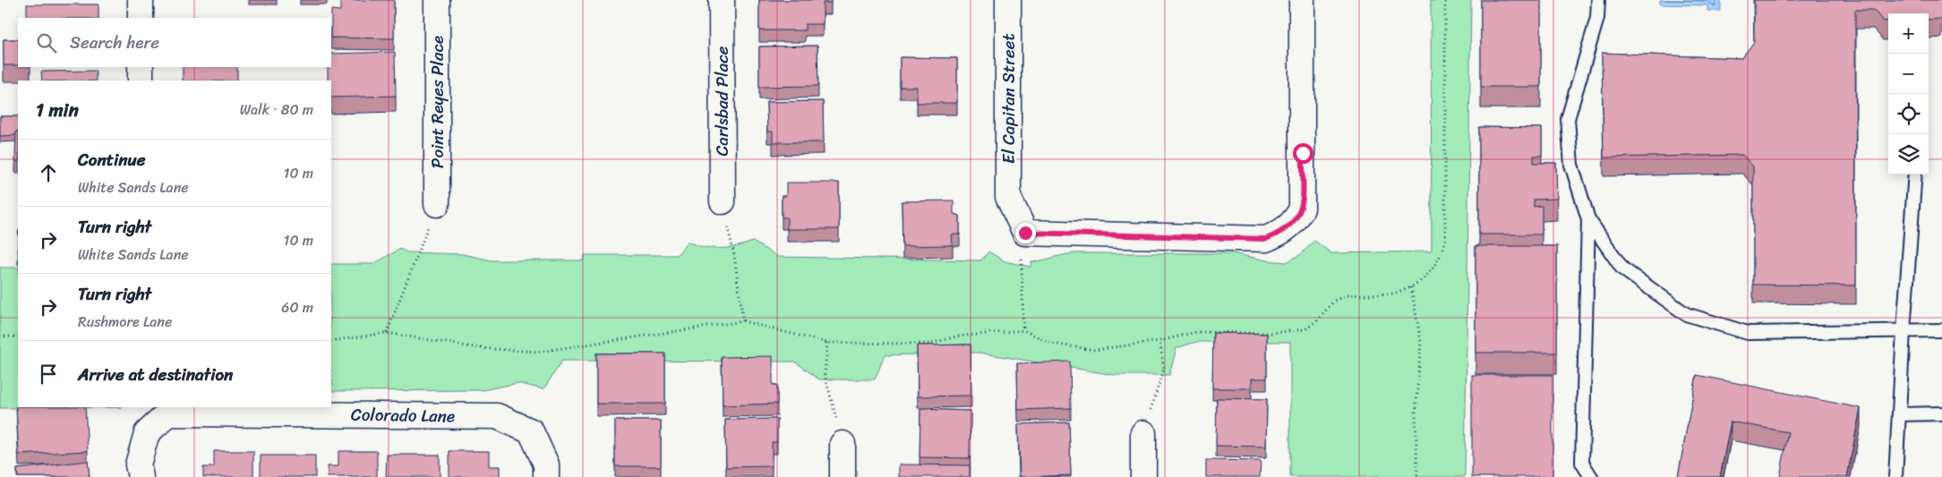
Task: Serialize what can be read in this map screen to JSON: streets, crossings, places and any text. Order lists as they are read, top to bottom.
{
  "streets": {
    "street": [
      "El Capitan Street",
      "Carlsbad Place",
      "Point Reyes Place",
      "Colorado Lane"
    ]
  },
  "page": {
    "map_buttons": ["+", "−"],
    "search": "Search here",
    "heading": ["1 min", "Walk · 80 m"],
    "list": [
      ["Continue", "White Sands Lane", "10 m"],
      ["Turn right", "White Sands Lane", "10 m"],
      ["Turn right", "Rushmore Lane", "60 m"],
      "Arrive at destination"
    ]
  }
}
